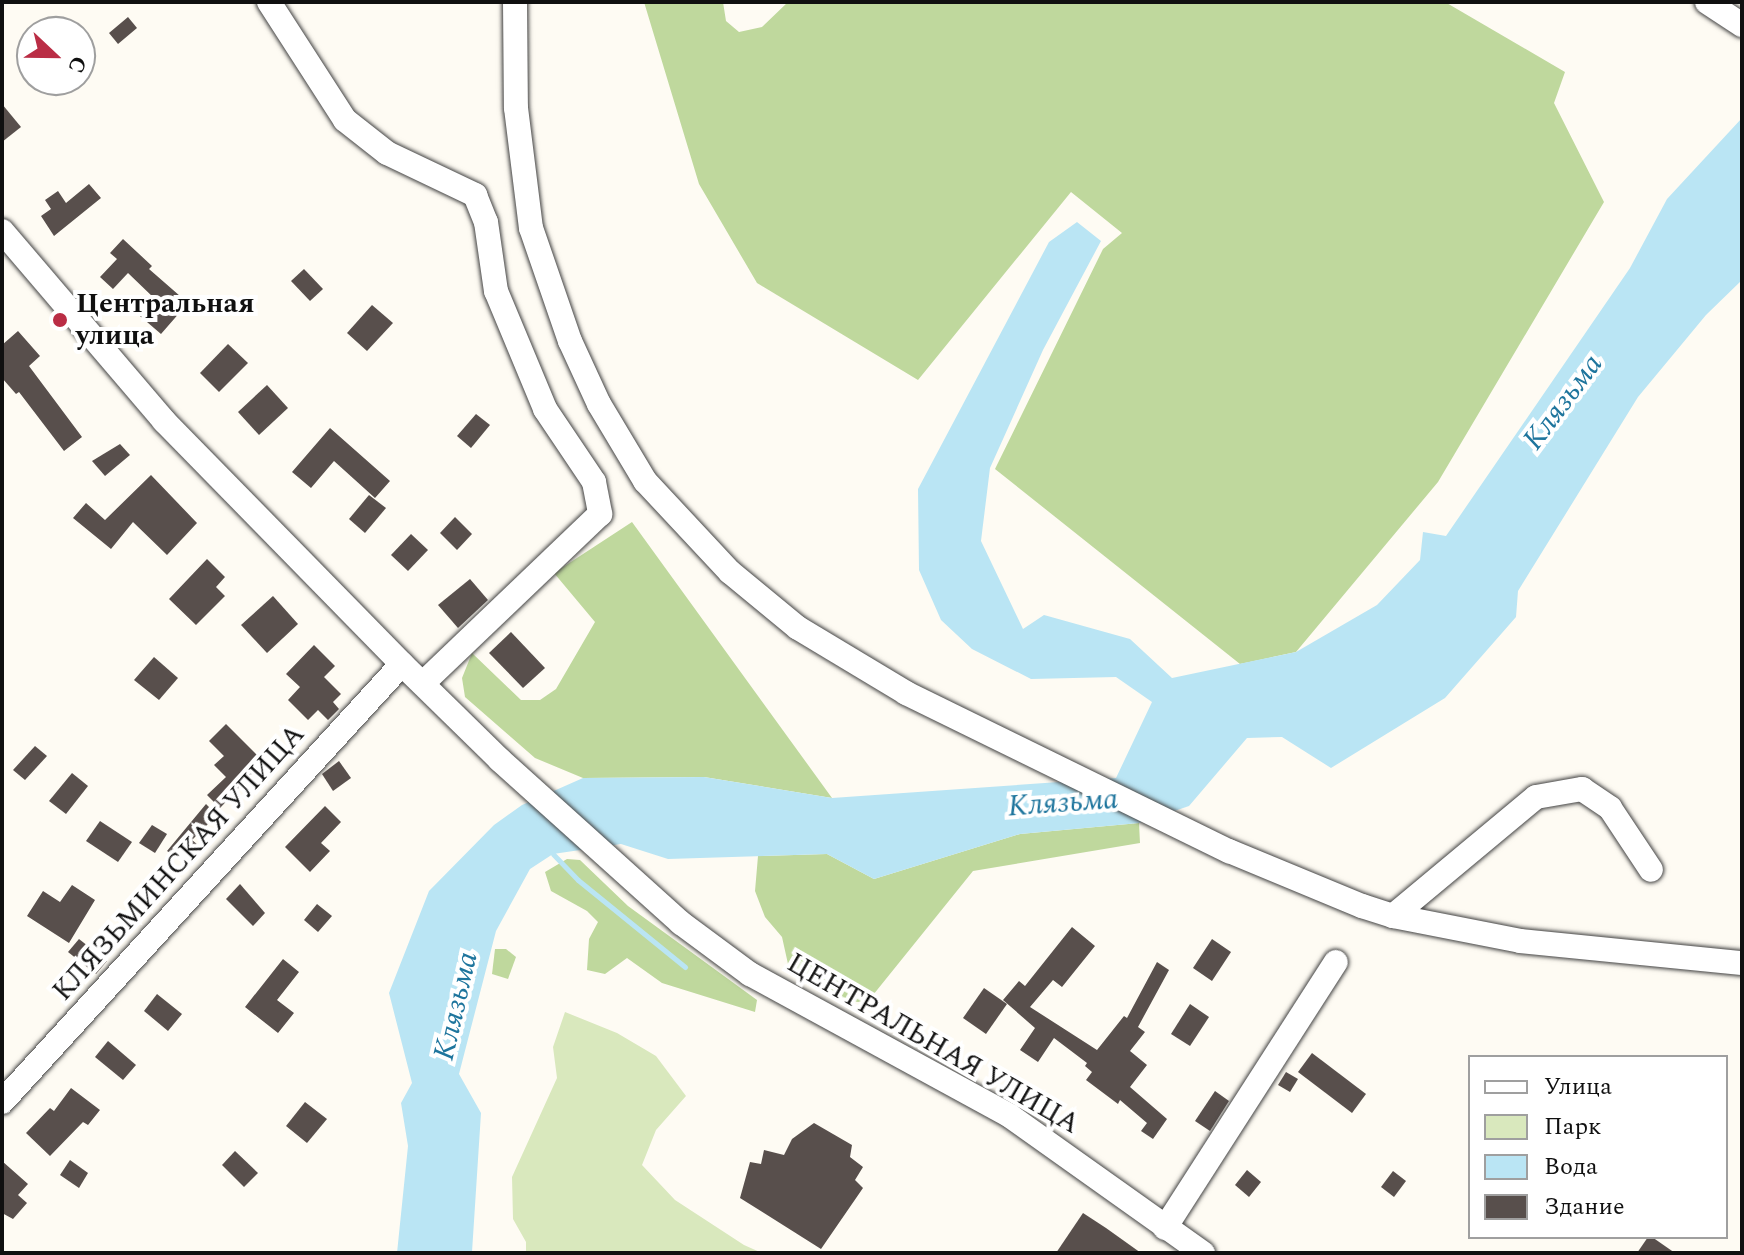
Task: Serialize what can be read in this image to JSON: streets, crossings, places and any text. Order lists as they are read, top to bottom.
{
  "streets": {
    "street": ["КЛЯЗЬМИНСКАЯ УЛИЦА", "ЦЕНТРАЛЬНАЯ УЛИЦА"]
  },
  "water": ["Клязьма"],
  "places": ["Центральная улица"],
  "legend": [
    "Улица",
    "Парк",
    "Вода",
    "Здание"
  ],
  "north": "right"
}
